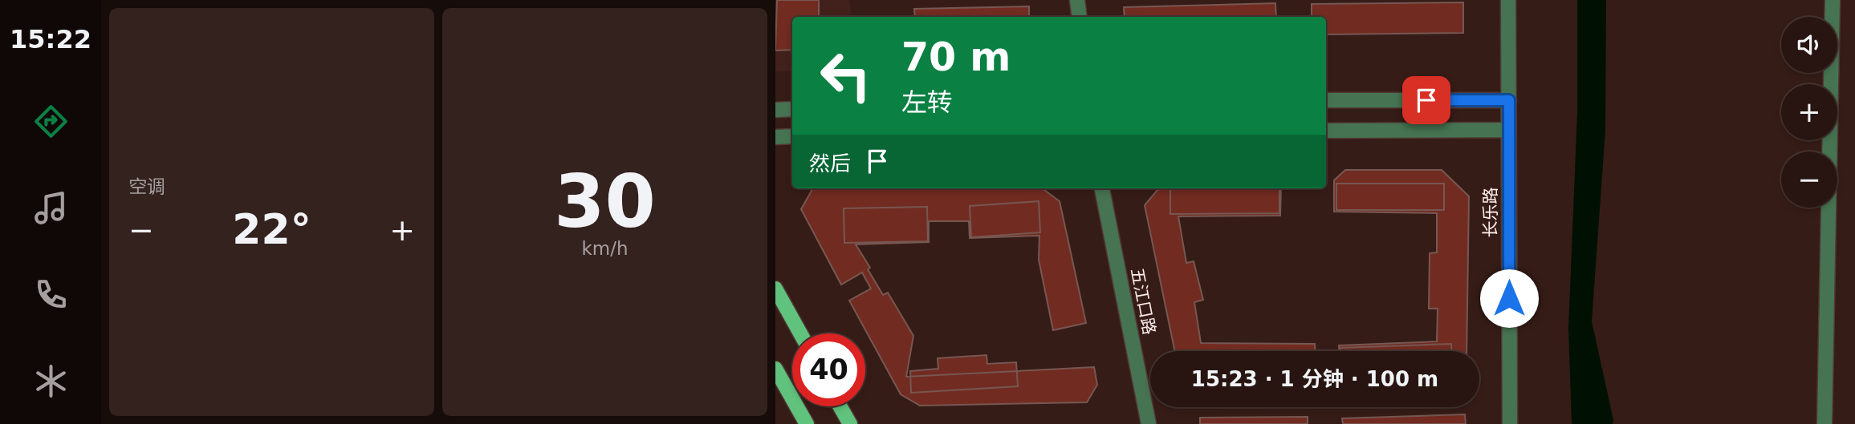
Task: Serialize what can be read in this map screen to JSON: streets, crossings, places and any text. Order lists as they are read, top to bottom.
{
  "streets": {
    "street": ["长乐路", "五江口路"]
  },
  "page": {
    "tabs": "15:22",
    "tile": [
      "空调",
      ["30", "km/h"]
    ],
    "map_buttons": ["+", "−"],
    "turn": ["70 m", "左转"],
    "then": "然后",
    "heat": ["−", "22°", "+"],
    "limit": "40",
    "trip": "15:23 · 1 分钟 · 100 m"
  }
}
